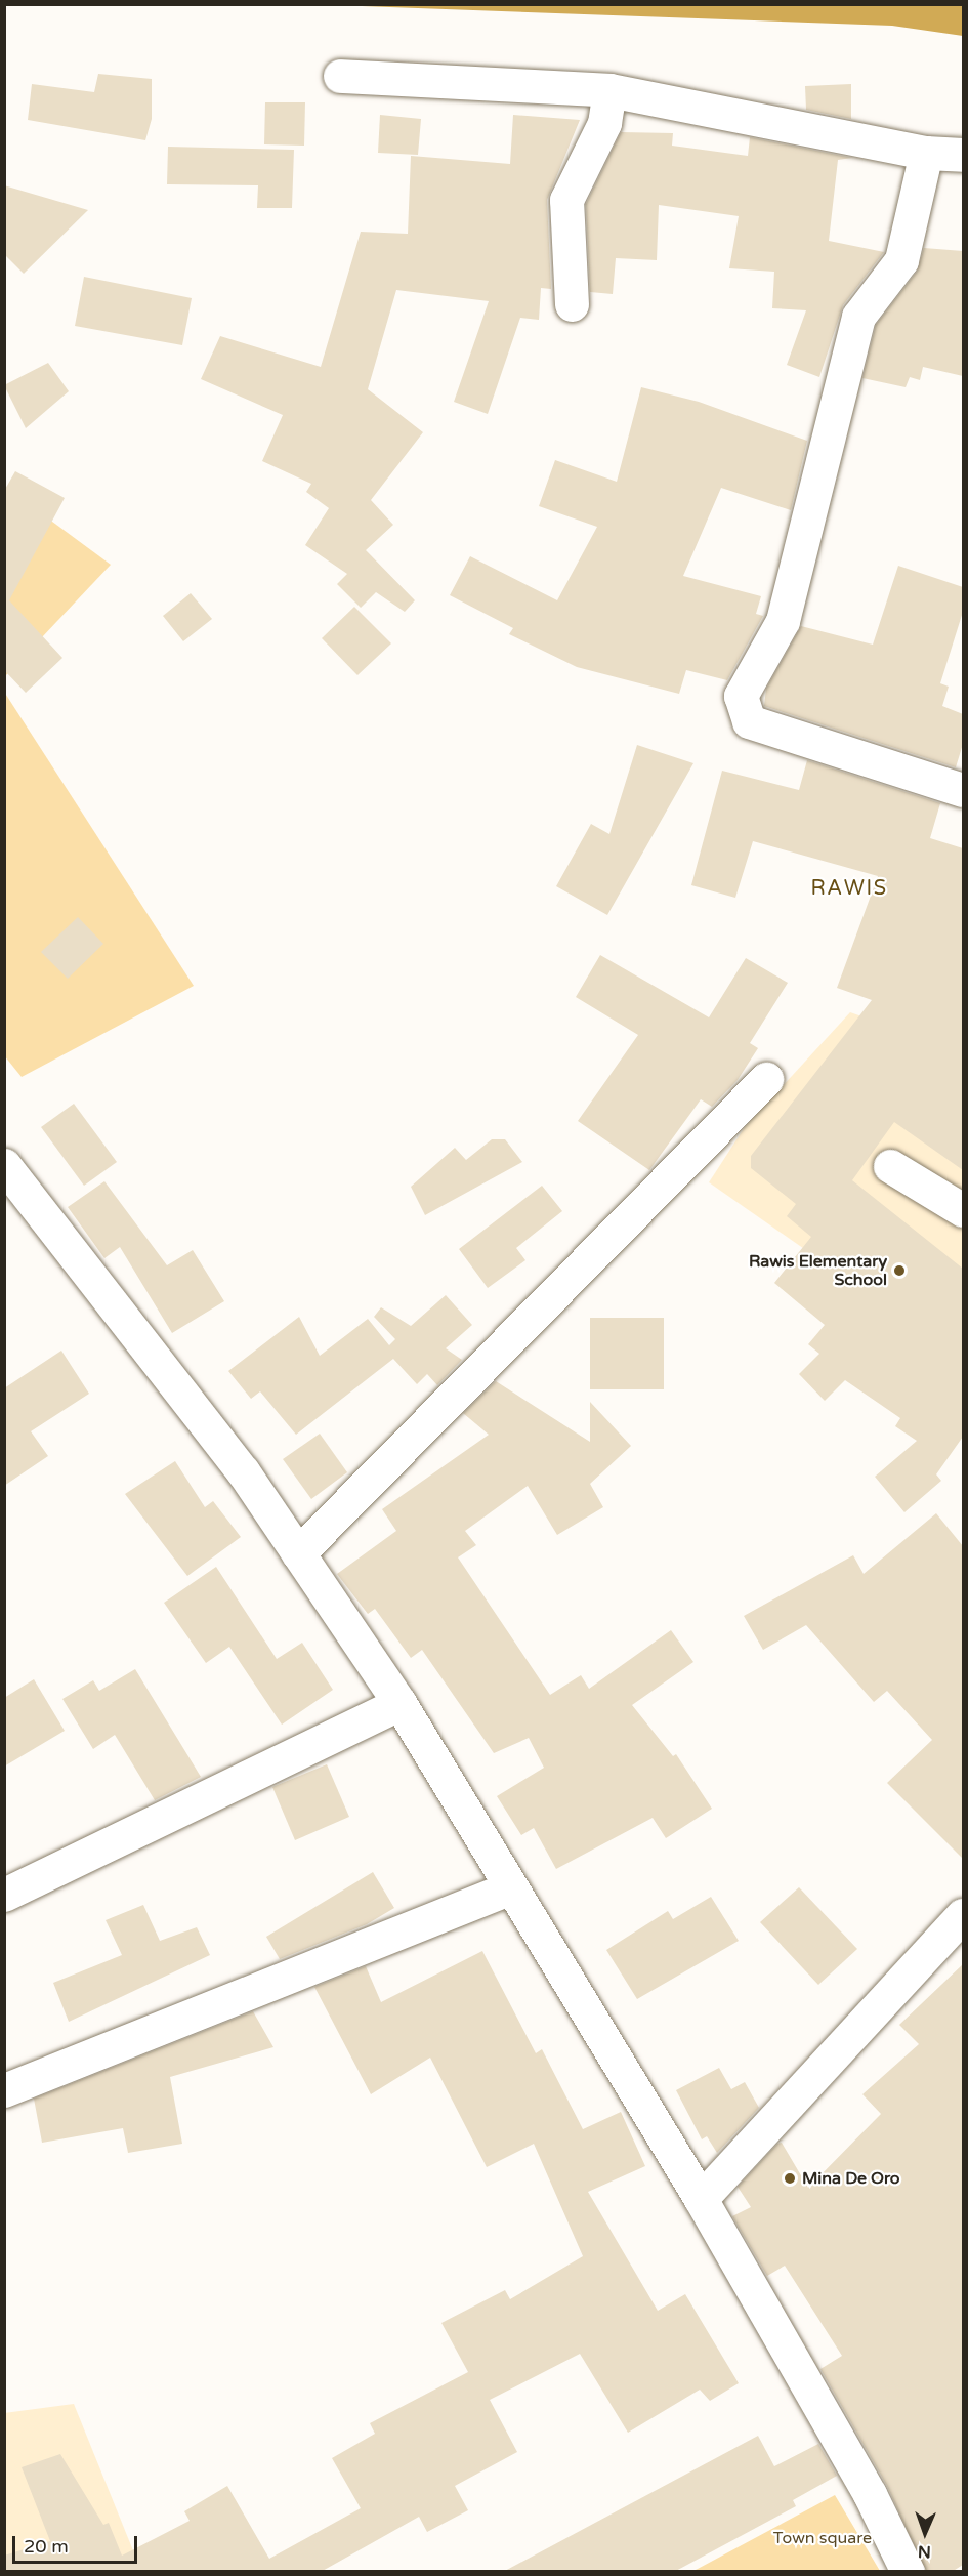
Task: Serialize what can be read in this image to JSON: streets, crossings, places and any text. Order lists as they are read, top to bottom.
{
  "districts": ["RAWIS"],
  "parks": ["Town square"],
  "places": ["Rawis Elementary School", "Mina De Oro"],
  "scale_bar": "20 m",
  "north": "bottom"
}
